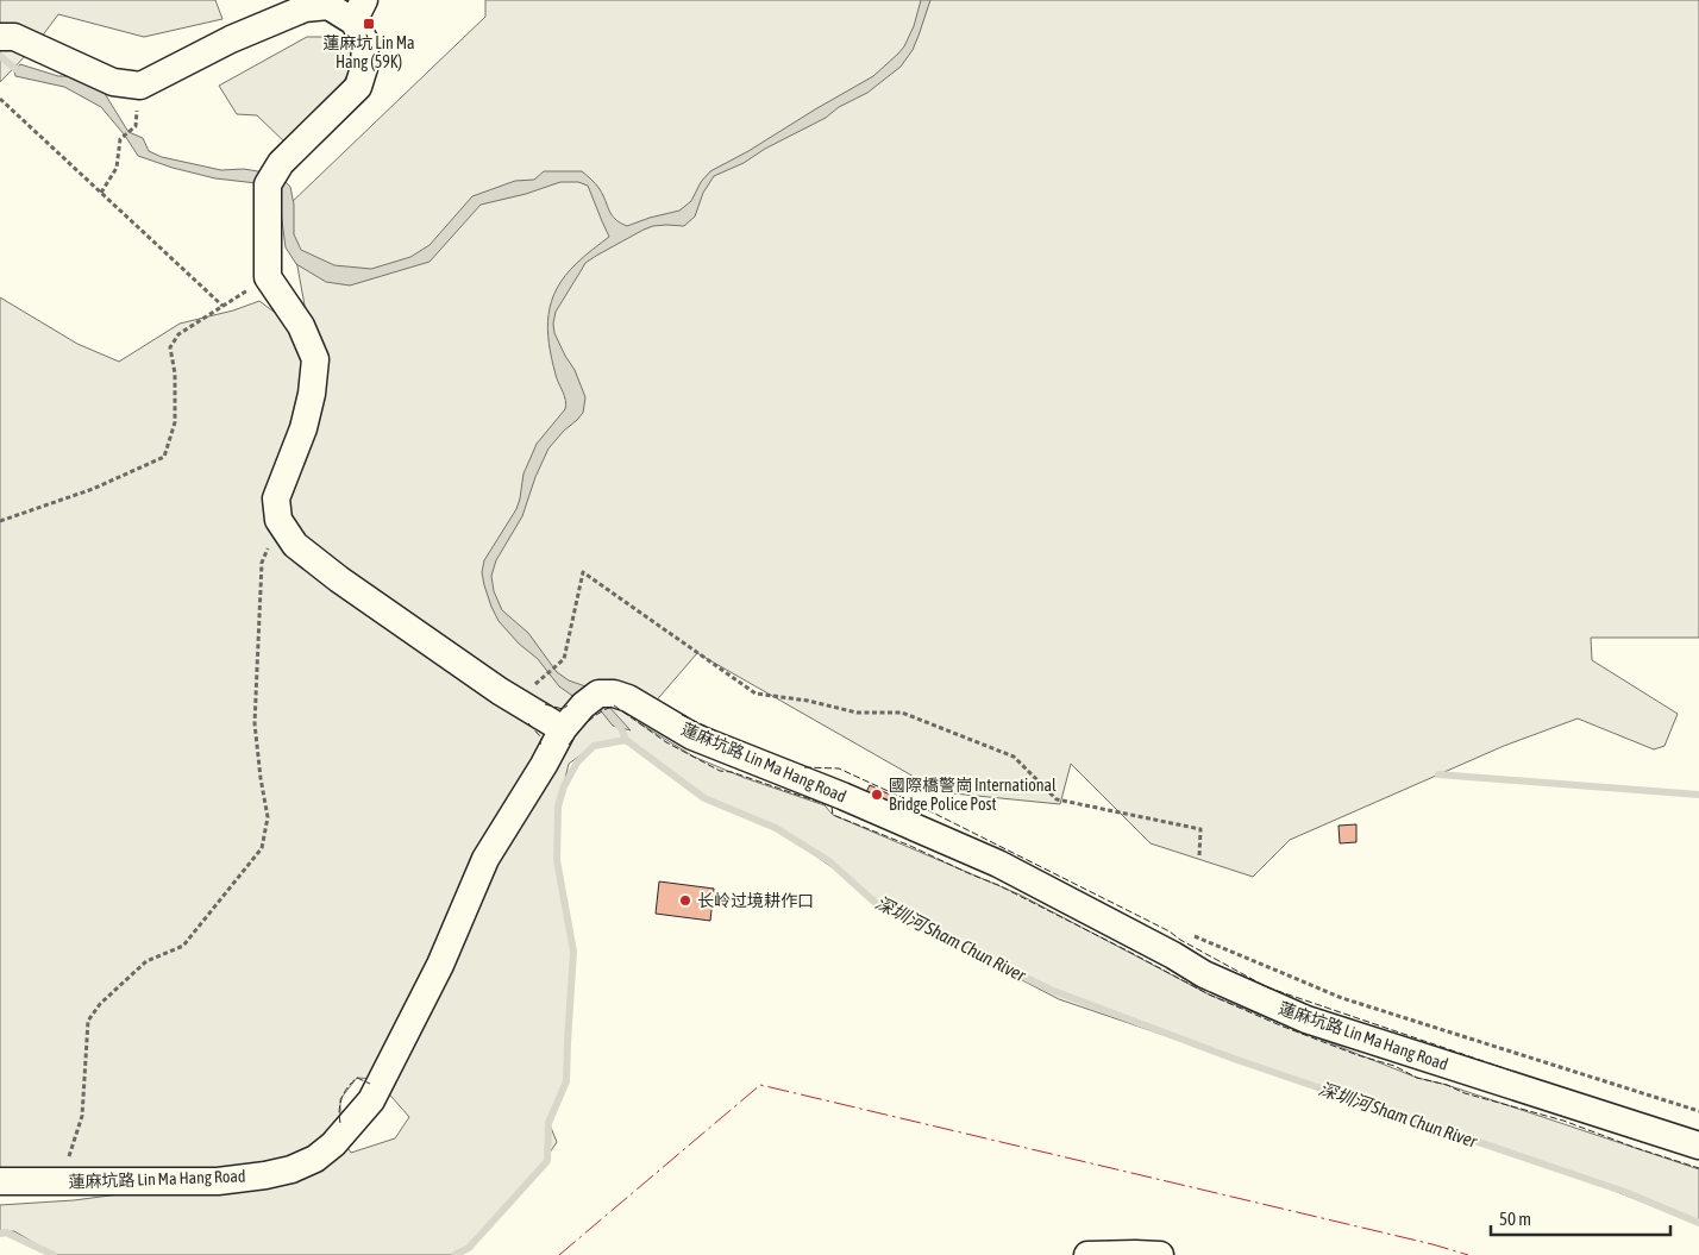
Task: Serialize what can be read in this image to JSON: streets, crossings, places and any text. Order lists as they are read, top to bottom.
{
  "streets": {
    "street": ["蓮麻坑路 Lin Ma Hang Road"]
  },
  "water": ["深圳河 Sham Chun River"],
  "places": {
    "transit": ["蓮麻坑 Lin Ma Hang (59K)"],
    "other": ["國際橋警崗 International Bridge Police Post", "长岭过境耕作口"]
  },
  "scale_bar": "50 m"
}
